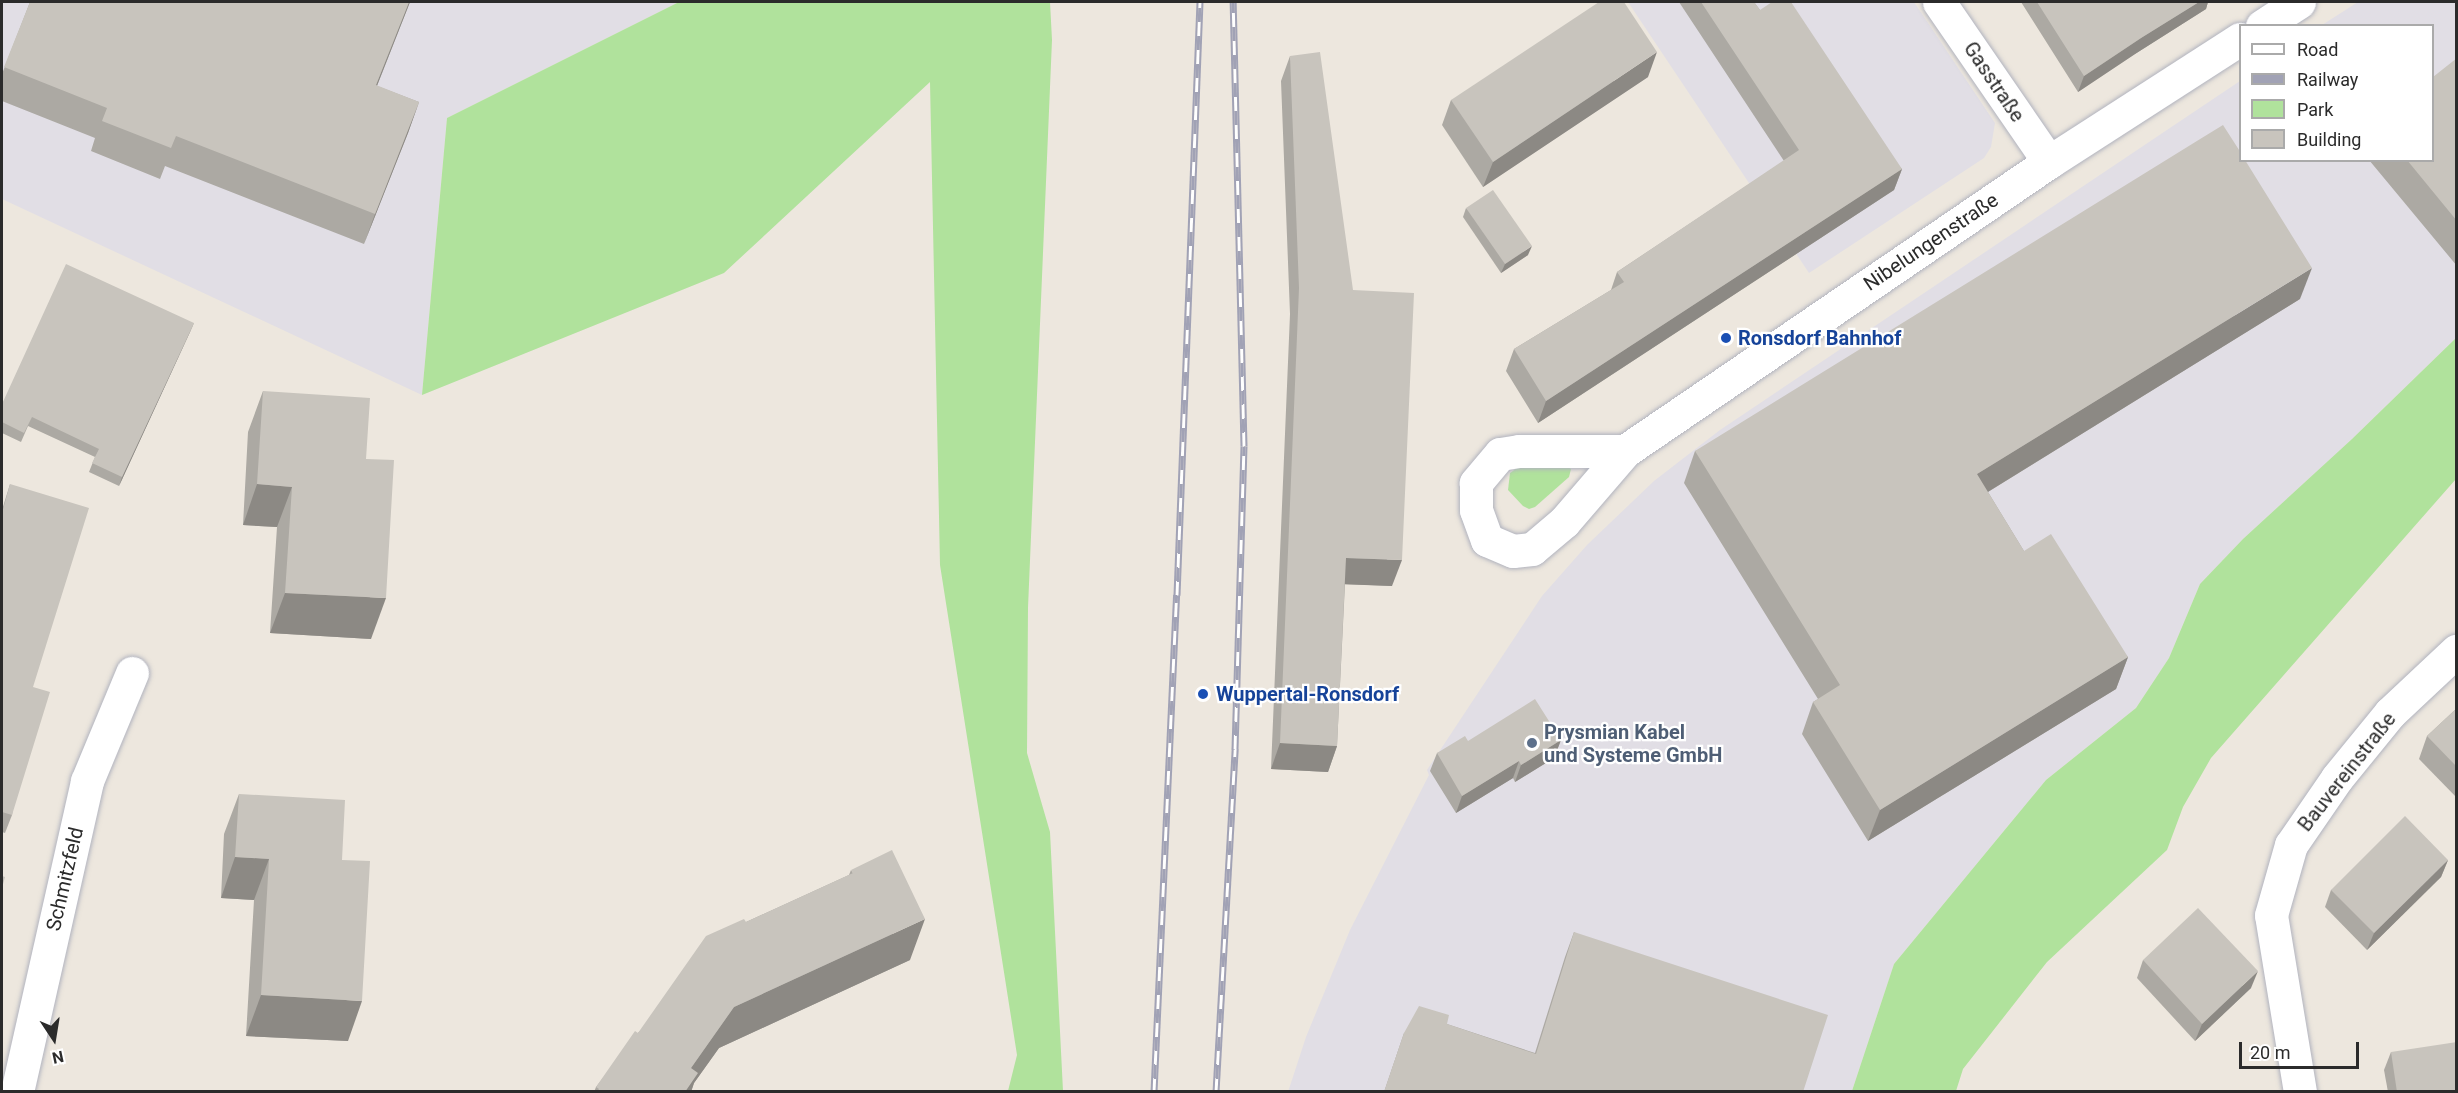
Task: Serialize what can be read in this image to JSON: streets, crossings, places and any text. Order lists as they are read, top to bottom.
{
  "streets": {
    "street": [
      "Gasstraße",
      "Nibelungenstraße",
      "Bauvereinstraße",
      "Schmitzfeld"
    ]
  },
  "crossings": [
    ["Gasstraße", "Nibelungenstraße"]
  ],
  "places": ["Ronsdorf Bahnhof", "Wuppertal-Ronsdorf", "Prysmian Kabel und Systeme GmbH"],
  "legend": [
    "Road",
    "Railway",
    "Park",
    "Building"
  ],
  "scale_bar": "20 m",
  "north": "bottom"
}
